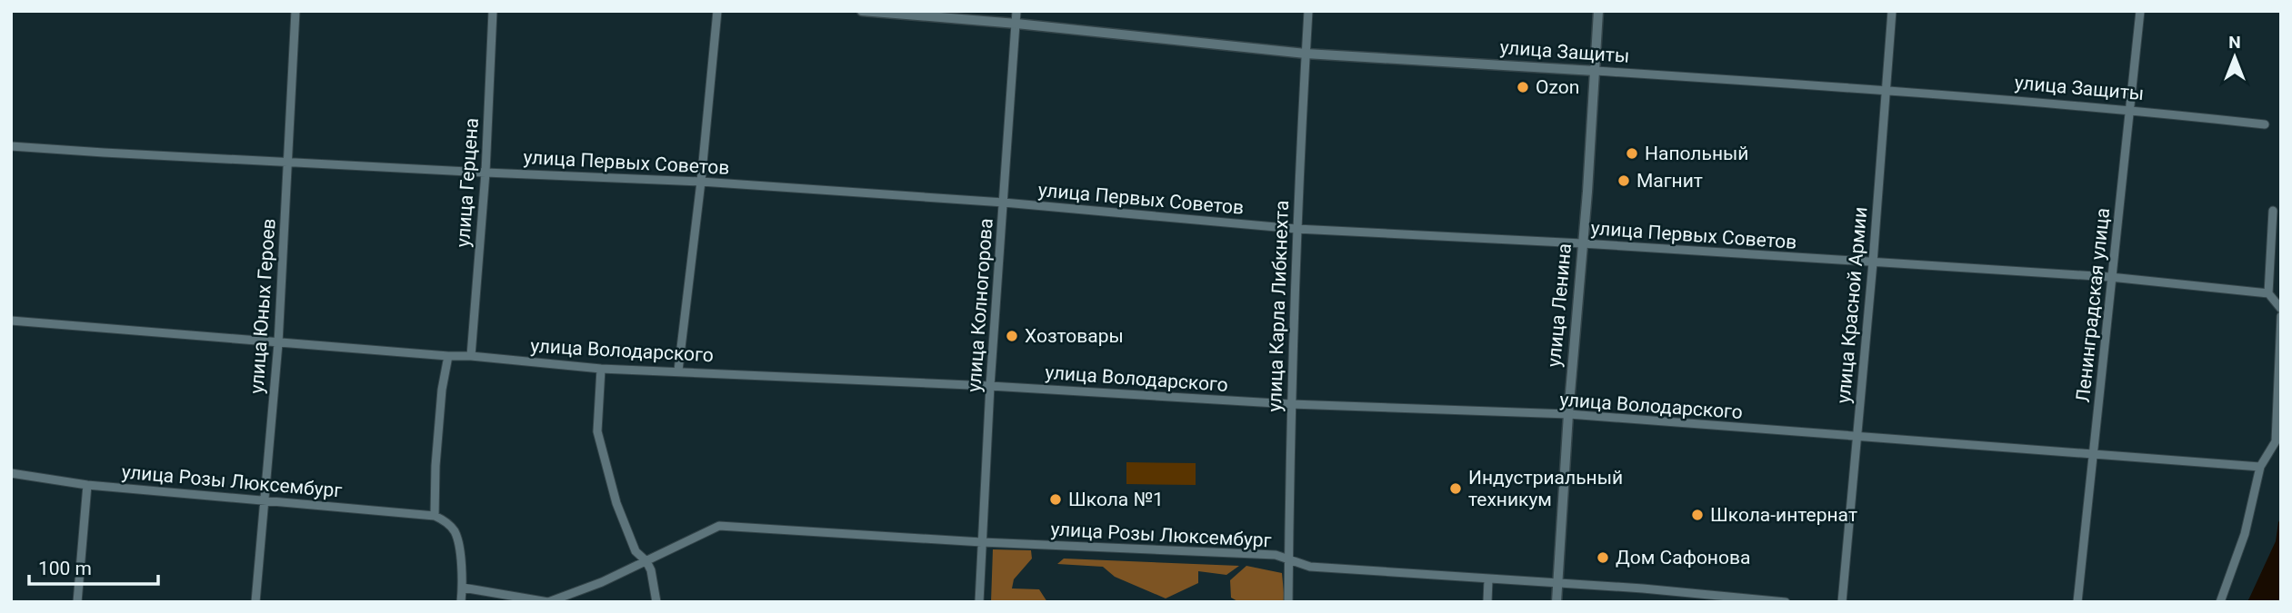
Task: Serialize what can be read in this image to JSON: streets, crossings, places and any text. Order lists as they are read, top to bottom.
{
  "streets": {
    "street": [
      "улица Защиты",
      "улица Первых Советов",
      "улица Герцена",
      "улица Колногорова",
      "улица Ленина",
      "улица Красной Армии",
      "Ленинградская улица",
      "улица Юных Героев",
      "улица Карла Либкнехта",
      "улица Володарского",
      "улица Розы Люксембург"
    ]
  },
  "crossings": [
    ["улица Защиты", "улица Колногорова"],
    ["улица Защиты", "улица Ленина"],
    ["улица Защиты", "улица Красной Армии"],
    ["улица Защиты", "Ленинградская улица"],
    ["улица Защиты", "улица Карла Либкнехта"],
    ["улица Первых Советов", "улица Герцена"],
    ["улица Первых Советов", "улица Колногорова"],
    ["улица Первых Советов", "улица Ленина"],
    ["улица Первых Советов", "улица Красной Армии"],
    ["улица Первых Советов", "Ленинградская улица"],
    ["улица Первых Советов", "улица Юных Героев"],
    ["улица Первых Советов", "улица Карла Либкнехта"],
    ["улица Герцена", "улица Володарского"],
    ["улица Колногорова", "улица Володарского"],
    ["улица Колногорова", "улица Розы Люксембург"],
    ["улица Ленина", "улица Володарского"],
    ["улица Ленина", "улица Розы Люксембург"],
    ["улица Красной Армии", "улица Володарского"],
    ["Ленинградская улица", "улица Володарского"],
    ["улица Юных Героев", "улица Володарского"],
    ["улица Юных Героев", "улица Розы Люксембург"],
    ["улица Карла Либкнехта", "улица Володарского"],
    ["улица Карла Либкнехта", "улица Розы Люксембург"]
  ],
  "places": [
    "Ozon",
    "Напольный",
    "Магнит",
    "Хозтовары",
    "Индустриальный техникум",
    "Школа №1",
    "Школа-интернат",
    "Дом Сафонова"
  ],
  "scale_bar": "100 m",
  "north": "top"
}
